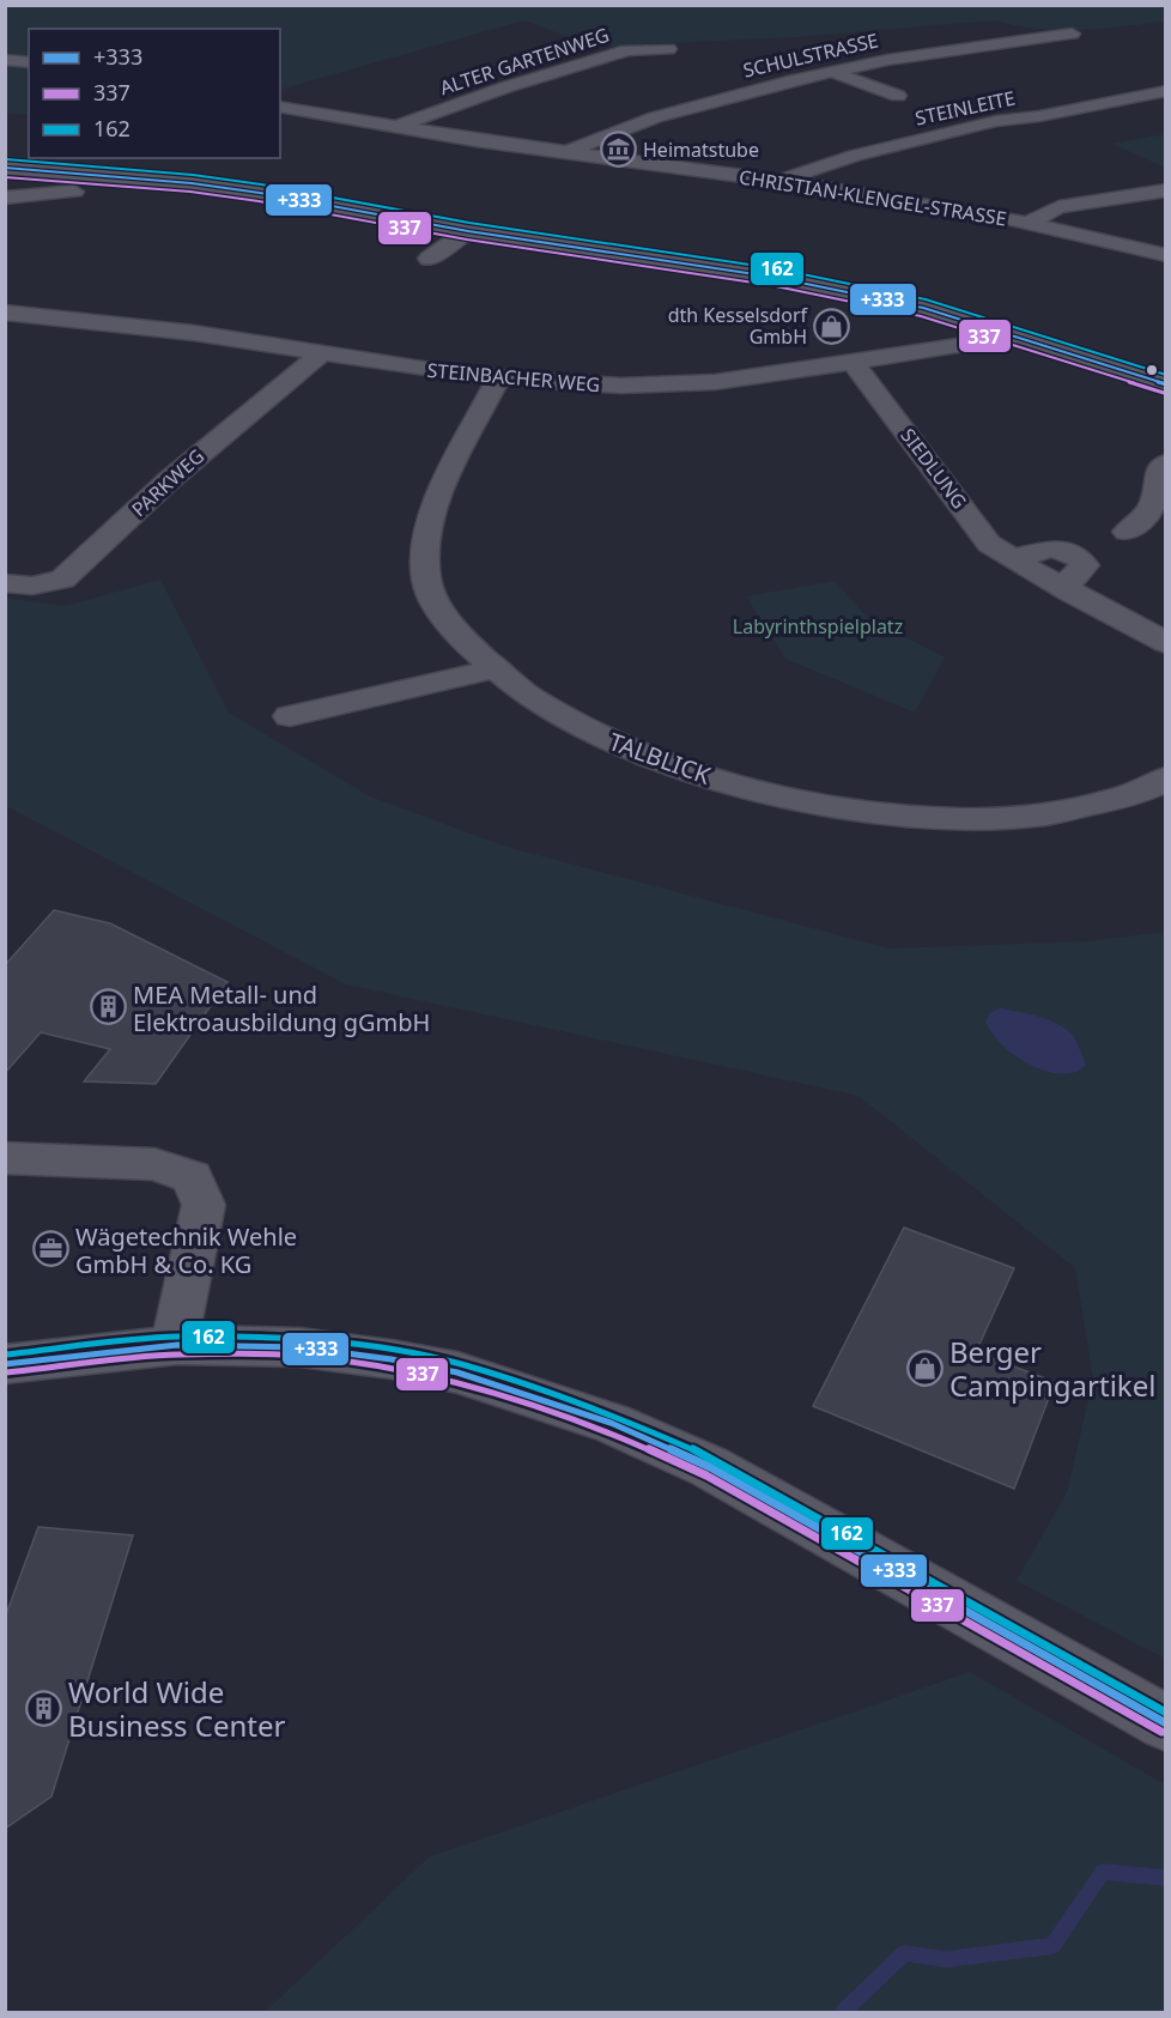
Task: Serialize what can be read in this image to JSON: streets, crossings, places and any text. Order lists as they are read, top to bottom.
{
  "streets": {
    "street": [
      "SCHULSTRASSE",
      "ALTER GARTENWEG",
      "STEINLEITE",
      "CHRISTIAN-KLENGEL-STRASSE",
      "STEINBACHER WEG",
      "SIEDLUNG",
      "PARKWEG",
      "TALBLICK"
    ]
  },
  "crossings": [
    ["SCHULSTRASSE", "CHRISTIAN-KLENGEL-STRASSE"],
    ["ALTER GARTENWEG", "CHRISTIAN-KLENGEL-STRASSE"],
    ["STEINLEITE", "CHRISTIAN-KLENGEL-STRASSE"],
    ["STEINBACHER WEG", "SIEDLUNG"],
    ["STEINBACHER WEG", "PARKWEG"],
    ["STEINBACHER WEG", "TALBLICK"]
  ],
  "parks": ["Labyrinthspielplatz"],
  "places": {
    "museum": ["Heimatstube"],
    "shop": ["dth Kesselsdorf GmbH", "Berger Campingartikel"],
    "building": ["MEA Metall- und Elektroausbildung gGmbH", "World Wide Business Center"],
    "office": ["Wägetechnik Wehle GmbH & Co. KG"]
  },
  "lines": ["transit line 162", "transit line +333", "transit line 337"],
  "legend": ["+333", "337", "162"]
}
